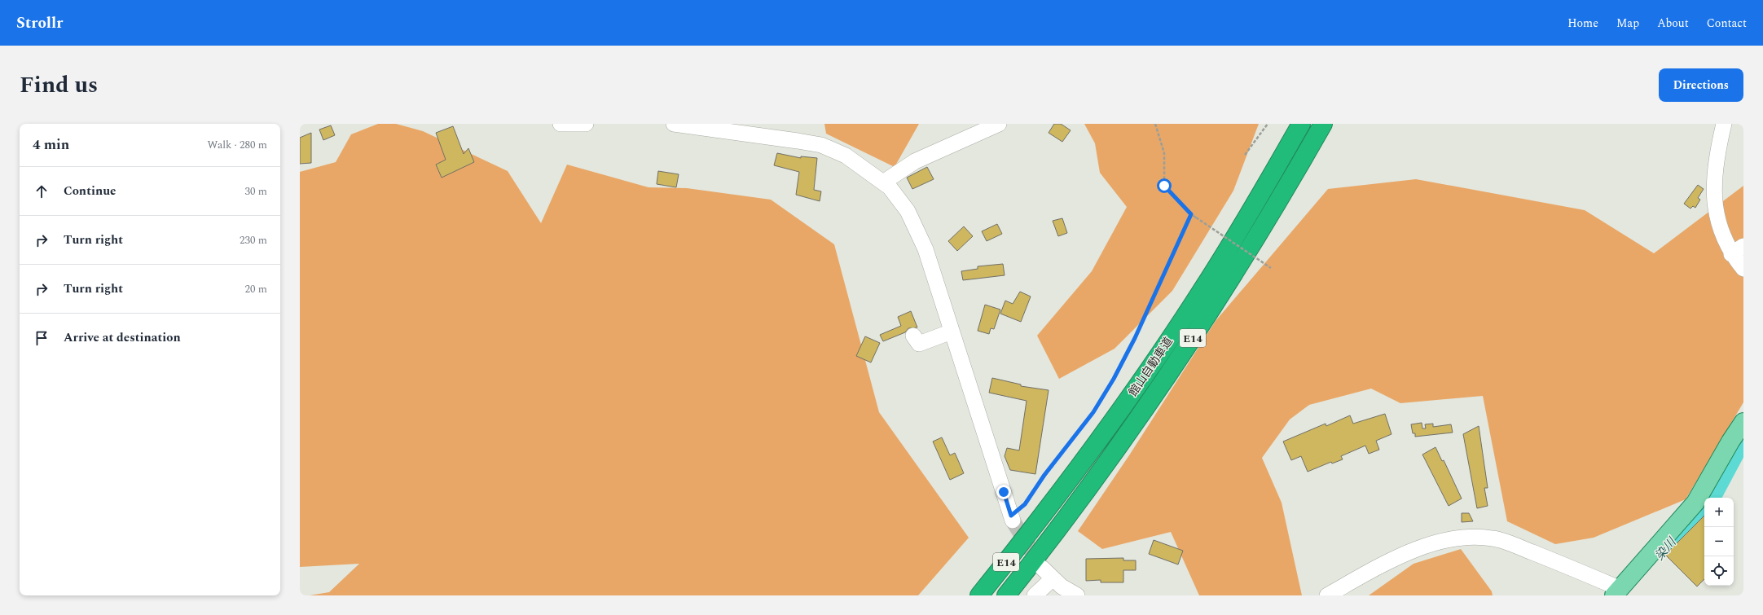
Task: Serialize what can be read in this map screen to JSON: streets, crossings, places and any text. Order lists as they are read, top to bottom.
{
  "streets": {
    "highway": ["E14", "館山自動車道"]
  },
  "water": ["染川"],
  "page": {
    "header": "Strollr",
    "nav": [
      "Home",
      "Map",
      "About",
      "Contact"
    ],
    "title": "Find us",
    "buttons": "Directions",
    "heading": ["4 min", "Walk · 280 m"],
    "list": [
      ["Continue", "30 m"],
      ["Turn right", "230 m"],
      ["Turn right", "20 m"],
      "Arrive at destination"
    ],
    "map_buttons": ["+", "−"]
  }
}
